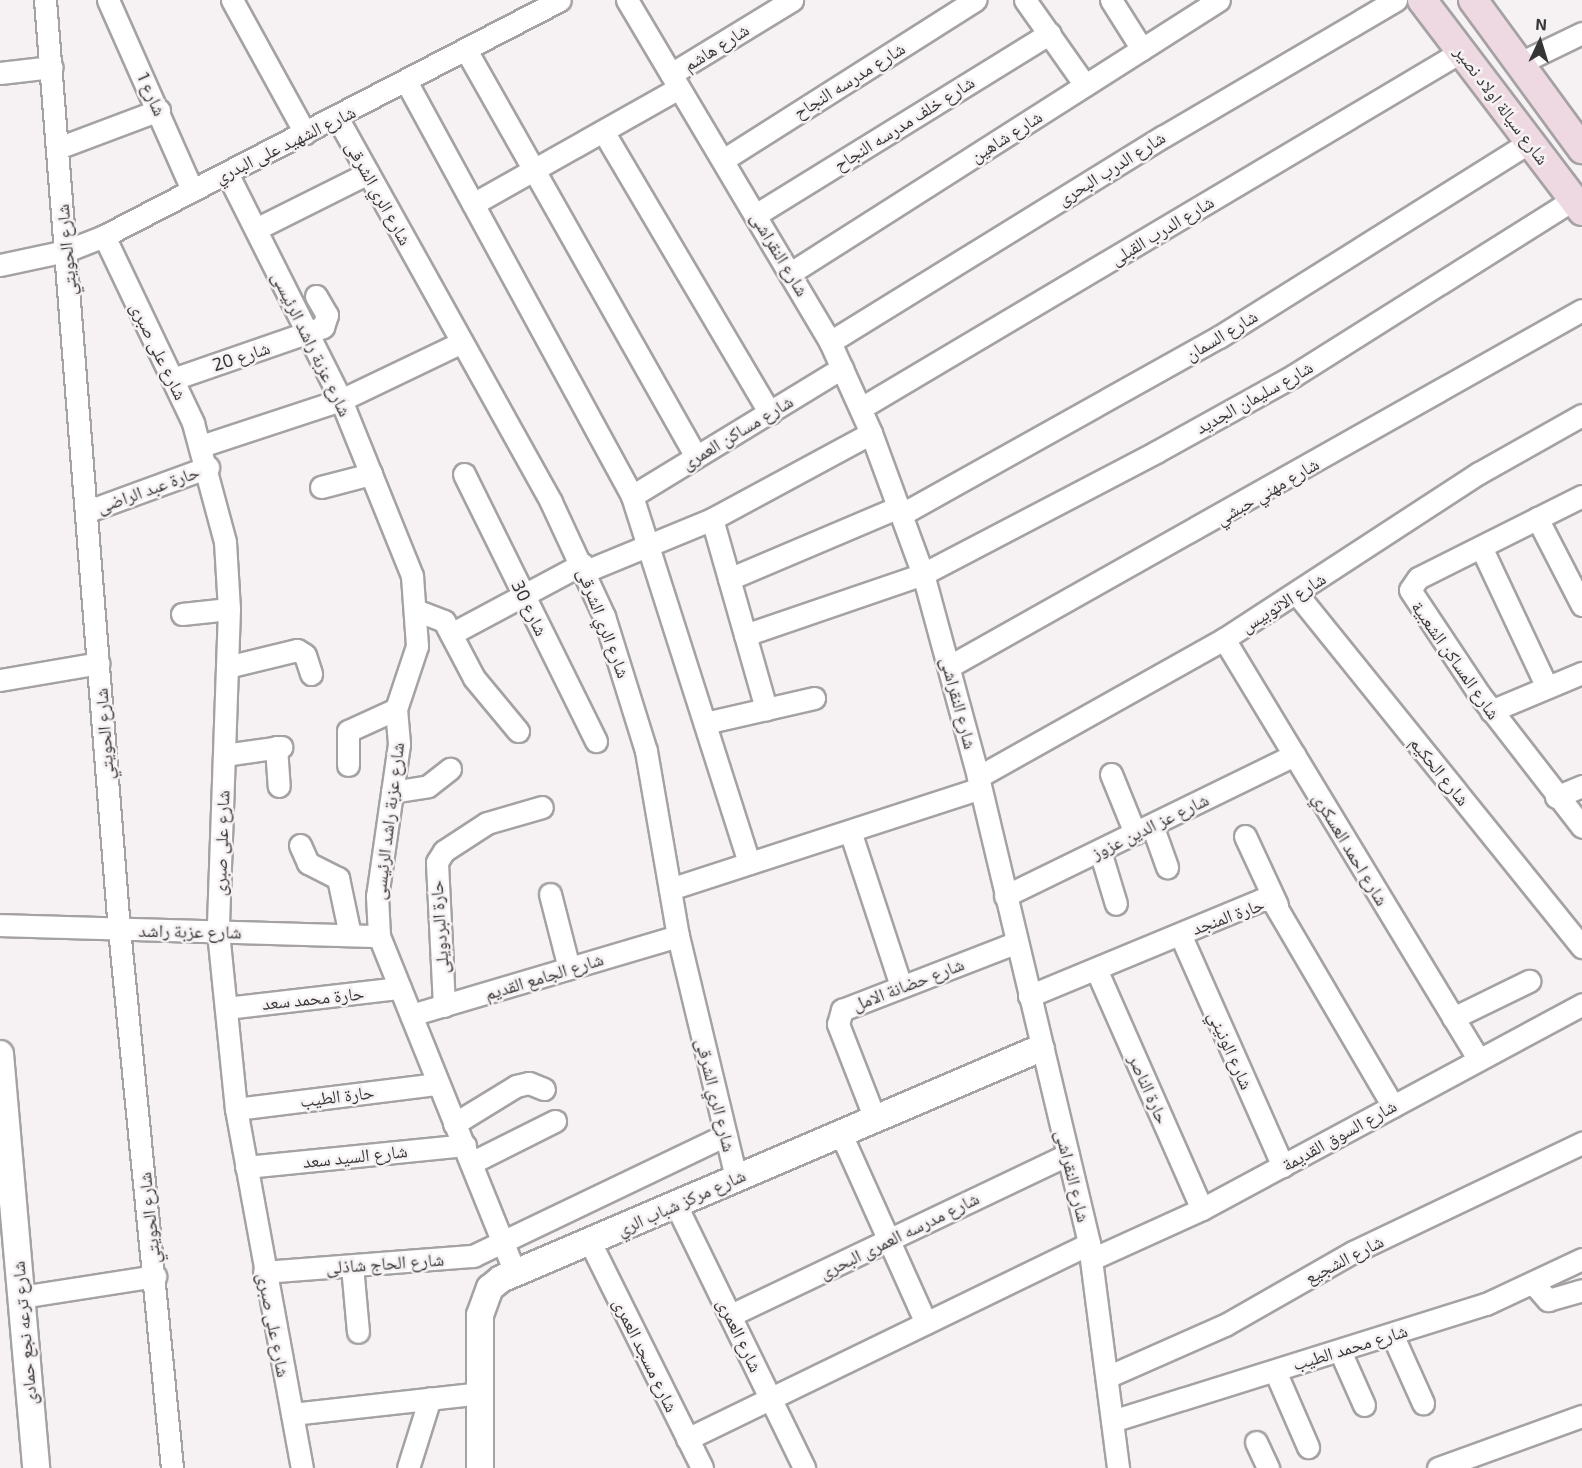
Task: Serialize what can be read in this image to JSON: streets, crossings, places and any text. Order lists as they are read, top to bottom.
{
  "streets": {
    "main road": ["شارع سيالة اولاد نصير"],
    "street": [
      "شارع هاشم",
      "شارع مدرسه النجاح",
      "شارع 1",
      "شارع خلف مدرسه النجاح",
      "شارع شاهين",
      "شارع الشهيد على البدري",
      "شارع الدرب البحرى",
      "شارع الري الشرقى",
      "شارع الدرب القبلى",
      "شارع الحويتي",
      "شارع النقراشى",
      "شارع السمان",
      "شارع عزبة راشد الرئيسى",
      "شارع على صبرى",
      "شارع 20",
      "شارع سليمان الجديد",
      "شارع مساكن العمرى",
      "حارة عبد الراضى",
      "شارع مهني حبشي",
      "شارع الاتوبيس",
      "شارع 30",
      "شارع المساكن الشعبية",
      "شارع الحكيم",
      "شارع عز الدين عزوز",
      "شارع احمد العسكري",
      "حارة المنجد",
      "حارة البردويلى",
      "شارع عزبة راشد",
      "شارع الجامع القديم",
      "شارع حضانة الامل",
      "حارة محمد سعد",
      "شارع الونيني",
      "حارة الناصر",
      "حارة الطيب",
      "شارع السوق القديمة",
      "شارع السيد سعد",
      "شارع مركز شباب الري",
      "شارع مدرسه العمرى البحرى",
      "شارع الشجيع",
      "شارع الحاج شاذلى",
      "شارع ترعه نجع حمادى",
      "شارع العمرى",
      "شارع محمد الطيب",
      "شارع مسجد العمرى"
    ]
  },
  "crossings": [
    ["شارع هاشم", "شارع النقراشى"],
    ["شارع مدرسه النجاح", "شارع النقراشى"],
    ["شارع 1", "شارع الشهيد على البدري"],
    ["شارع سيالة اولاد نصير", "شارع الدرب القبلى"],
    ["شارع سيالة اولاد نصير", "شارع السمان"],
    ["شارع سيالة اولاد نصير", "شارع سليمان الجديد"],
    ["شارع خلف مدرسه النجاح", "شارع النقراشى"],
    ["شارع شاهين", "شارع النقراشى"],
    ["شارع الشهيد على البدري", "شارع الري الشرقى"],
    ["شارع الشهيد على البدري", "شارع الحويتي"],
    ["شارع الشهيد على البدري", "شارع عزبة راشد الرئيسى"],
    ["شارع الشهيد على البدري", "شارع على صبرى"],
    ["شارع الدرب البحرى", "شارع النقراشى"],
    ["شارع الري الشرقى", "شارع الاتوبيس"],
    ["شارع الري الشرقى", "شارع الجامع القديم"],
    ["شارع الري الشرقى", "شارع مركز شباب الري"],
    ["شارع الري الشرقى", "شارع الحاج شاذلى"],
    ["شارع الدرب القبلى", "شارع النقراشى"],
    ["شارع الحويتي", "حارة عبد الراضى"],
    ["شارع الحويتي", "شارع عزبة راشد"],
    ["شارع النقراشى", "شارع السمان"],
    ["شارع النقراشى", "شارع سليمان الجديد"],
    ["شارع النقراشى", "شارع مساكن العمرى"],
    ["شارع النقراشى", "شارع مهني حبشي"],
    ["شارع النقراشى", "شارع الاتوبيس"],
    ["شارع النقراشى", "شارع عز الدين عزوز"],
    ["شارع النقراشى", "حارة المنجد"],
    ["شارع النقراشى", "شارع حضانة الامل"],
    ["شارع النقراشى", "شارع السوق القديمة"],
    ["شارع النقراشى", "شارع مركز شباب الري"],
    ["شارع النقراشى", "شارع مدرسه العمرى البحرى"],
    ["شارع النقراشى", "شارع الشجيع"],
    ["شارع النقراشى", "شارع محمد الطيب"],
    ["شارع عزبة راشد الرئيسى", "شارع 20"],
    ["شارع عزبة راشد الرئيسى", "شارع عزبة راشد"],
    ["شارع عزبة راشد الرئيسى", "شارع الجامع القديم"],
    ["شارع عزبة راشد الرئيسى", "حارة محمد سعد"],
    ["شارع عزبة راشد الرئيسى", "حارة الطيب"],
    ["شارع عزبة راشد الرئيسى", "شارع السيد سعد"],
    ["شارع عزبة راشد الرئيسى", "شارع مركز شباب الري"],
    ["شارع عزبة راشد الرئيسى", "شارع الحاج شاذلى"],
    ["شارع على صبرى", "شارع 20"],
    ["شارع على صبرى", "حارة عبد الراضى"],
    ["شارع على صبرى", "شارع عزبة راشد"],
    ["شارع على صبرى", "حارة محمد سعد"],
    ["شارع على صبرى", "حارة الطيب"],
    ["شارع على صبرى", "شارع السيد سعد"],
    ["شارع على صبرى", "شارع الحاج شاذلى"],
    ["شارع الاتوبيس", "شارع الحكيم"],
    ["شارع الاتوبيس", "شارع احمد العسكري"],
    ["شارع عز الدين عزوز", "شارع احمد العسكري"],
    ["شارع احمد العسكري", "شارع السوق القديمة"],
    ["حارة المنجد", "شارع الونيني"],
    ["حارة المنجد", "حارة الناصر"],
    ["حارة المنجد", "شارع السوق القديمة"],
    ["حارة البردويلى", "شارع الجامع القديم"],
    ["شارع حضانة الامل", "شارع مركز شباب الري"],
    ["شارع الونيني", "شارع السوق القديمة"],
    ["حارة الناصر", "شارع السوق القديمة"],
    ["شارع السوق القديمة", "شارع العمرى"],
    ["شارع السوق القديمة", "شارع مسجد العمرى"],
    ["شارع مركز شباب الري", "شارع العمرى"],
    ["شارع مركز شباب الري", "شارع مسجد العمرى"],
    ["شارع مدرسه العمرى البحرى", "شارع العمرى"]
  ],
  "north": "top"
}
